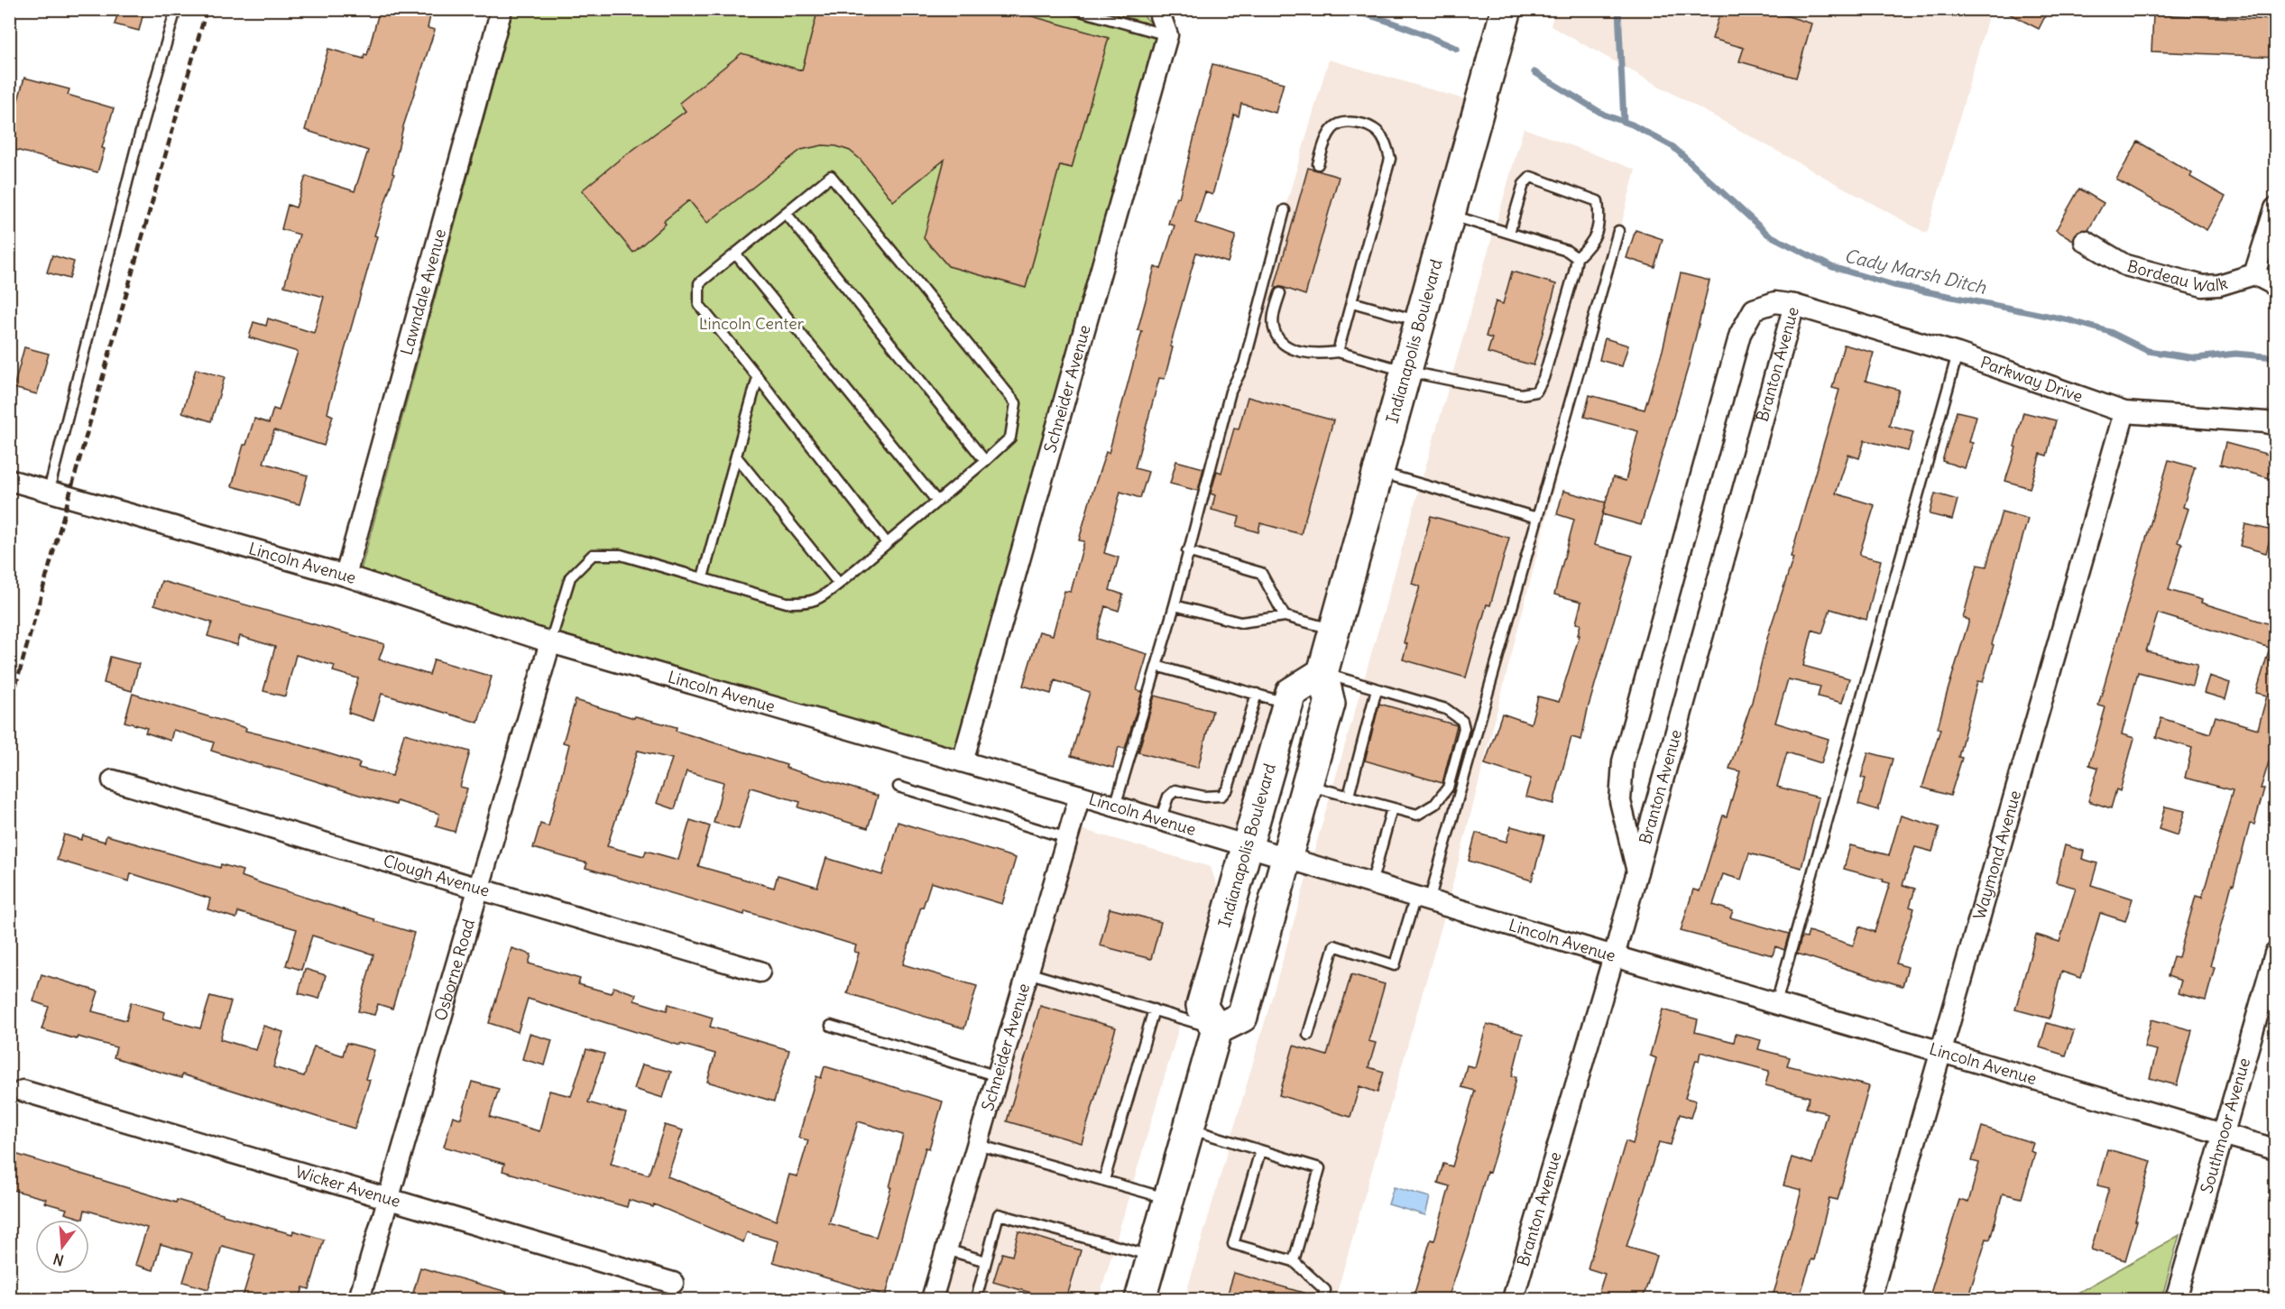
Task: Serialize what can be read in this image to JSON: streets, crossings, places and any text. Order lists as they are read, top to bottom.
{
  "streets": {
    "highway": ["Indianapolis Boulevard"],
    "street": [
      "Bordeau Walk",
      "Lawndale Avenue",
      "Branton Avenue",
      "Parkway Drive",
      "Schneider Avenue",
      "Lincoln Avenue",
      "Waymond Avenue",
      "Clough Avenue",
      "Osborne Road",
      "Southmoor Avenue",
      "Wicker Avenue"
    ]
  },
  "crossings": [
    ["Lawndale Avenue", "Lincoln Avenue"],
    ["Indianapolis Boulevard", "Lincoln Avenue"],
    ["Branton Avenue", "Parkway Drive"],
    ["Branton Avenue", "Lincoln Avenue"],
    ["Parkway Drive", "Waymond Avenue"],
    ["Schneider Avenue", "Lincoln Avenue"],
    ["Lincoln Avenue", "Waymond Avenue"],
    ["Lincoln Avenue", "Osborne Road"],
    ["Lincoln Avenue", "Southmoor Avenue"],
    ["Clough Avenue", "Osborne Road"],
    ["Osborne Road", "Wicker Avenue"]
  ],
  "water": ["Cady Marsh Ditch"],
  "parks": ["Lincoln Center"],
  "north": "bottom"
}
